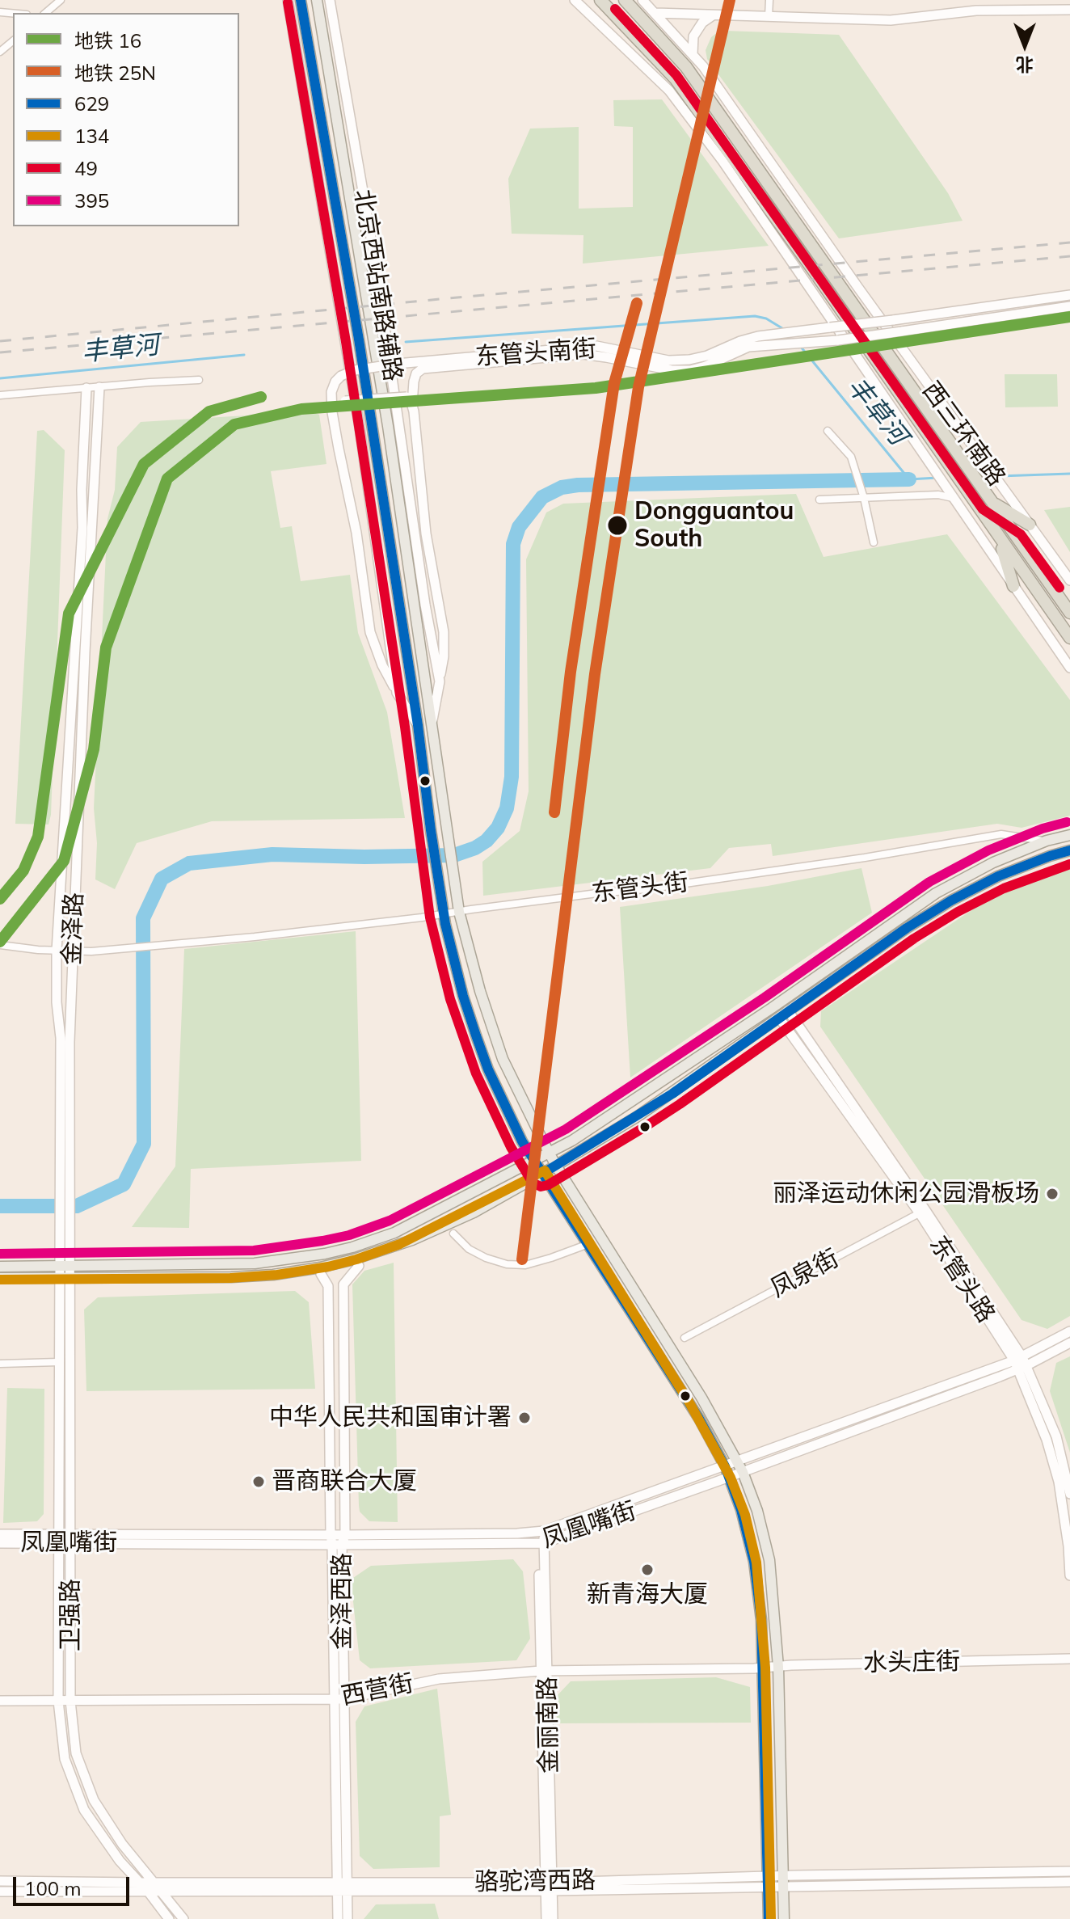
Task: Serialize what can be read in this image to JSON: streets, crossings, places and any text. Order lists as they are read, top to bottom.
{
  "streets": {
    "street": [
      "北京西站南路辅路",
      "东管头南街",
      "西三环南路",
      "东管头街",
      "金泽路",
      "凤泉街",
      "东管头路",
      "凤凰嘴街",
      "金泽西路",
      "卫强路",
      "水头庄街",
      "西营街",
      "金丽南路",
      "骆驼湾西路"
    ]
  },
  "crossings": [
    ["东管头街", "金泽路"],
    ["金泽路", "卫强路"],
    ["凤泉街", "东管头路"],
    ["东管头路", "凤凰嘴街"],
    ["凤凰嘴街", "金泽西路"],
    ["凤凰嘴街", "卫强路"],
    ["凤凰嘴街", "金丽南路"],
    ["金泽西路", "西营街"],
    ["金泽西路", "骆驼湾西路"],
    ["卫强路", "西营街"],
    ["卫强路", "骆驼湾西路"],
    ["水头庄街", "西营街"],
    ["西营街", "金丽南路"],
    ["金丽南路", "骆驼湾西路"]
  ],
  "water": ["丰草河"],
  "places": [
    "Dongguantou South",
    "丽泽运动休闲公园滑板场",
    "中华人民共和国审计署",
    "晋商联合大厦",
    "新青海大厦"
  ],
  "lines": [
    "metro line 25N",
    "transit line 629",
    "transit line 49",
    "metro line 16",
    "transit line 395",
    "transit line 134"
  ],
  "legend": [
    "地铁 16",
    "地铁 25N",
    "629",
    "134",
    "49",
    "395"
  ],
  "scale_bar": "100 m",
  "north": "bottom"
}
